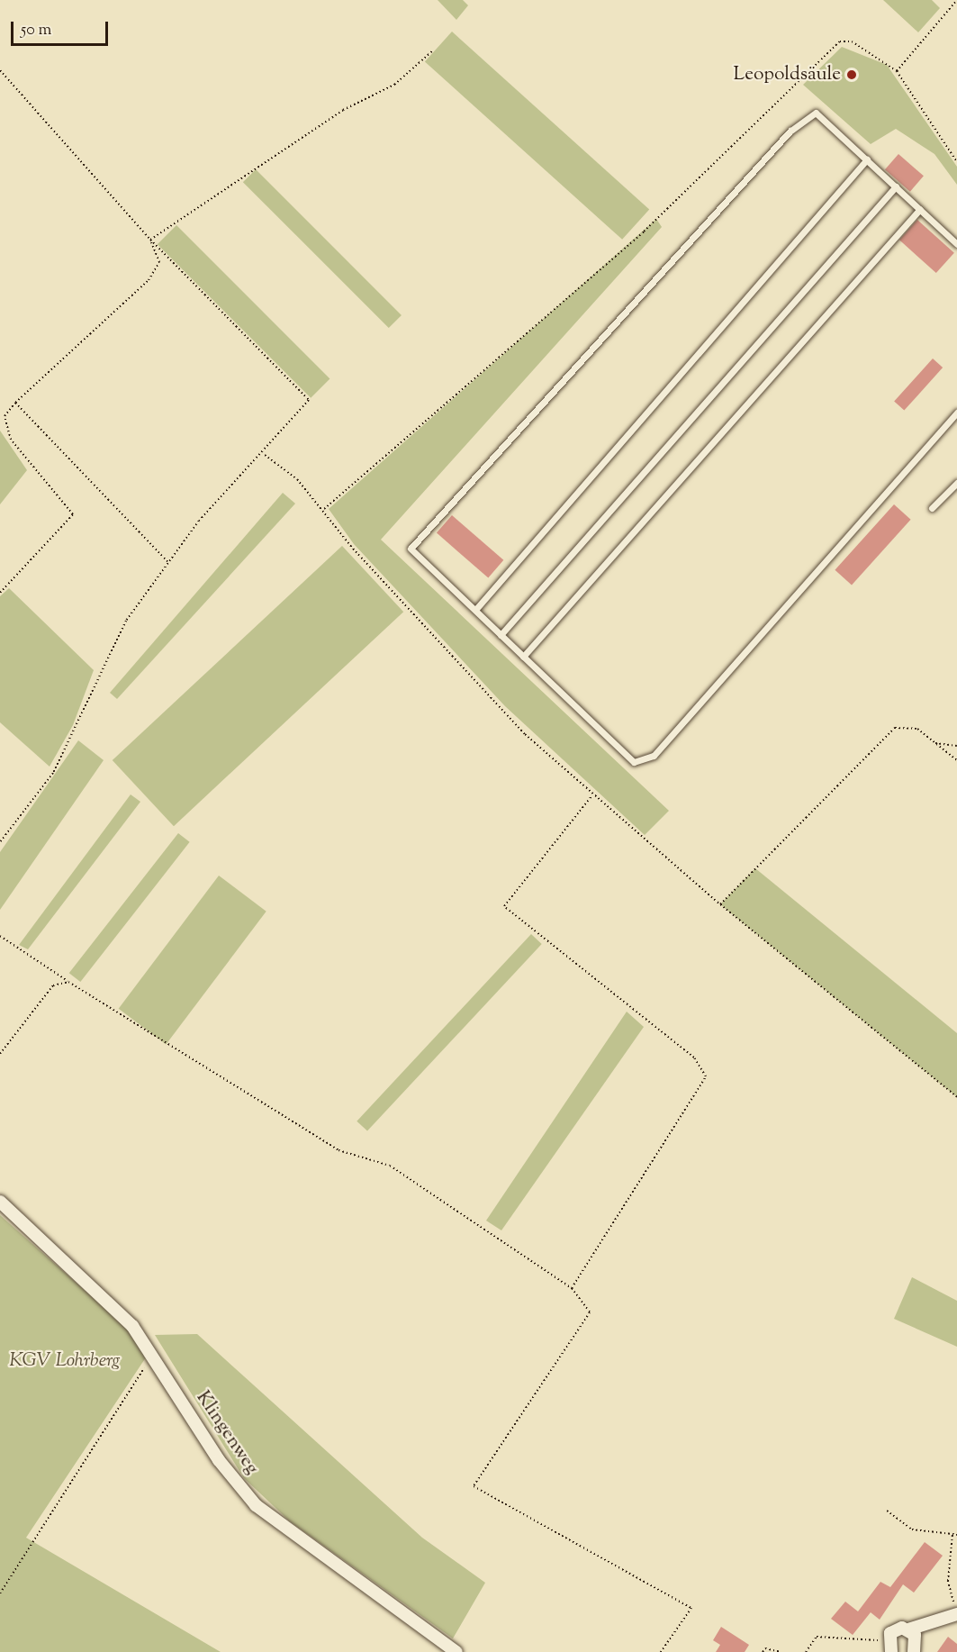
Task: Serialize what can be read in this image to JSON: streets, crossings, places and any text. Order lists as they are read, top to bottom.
{
  "streets": {
    "street": ["Klingenweg"]
  },
  "parks": ["KGV Lohrberg"],
  "places": ["Leopoldsäule"],
  "scale_bar": "50 m"
}
